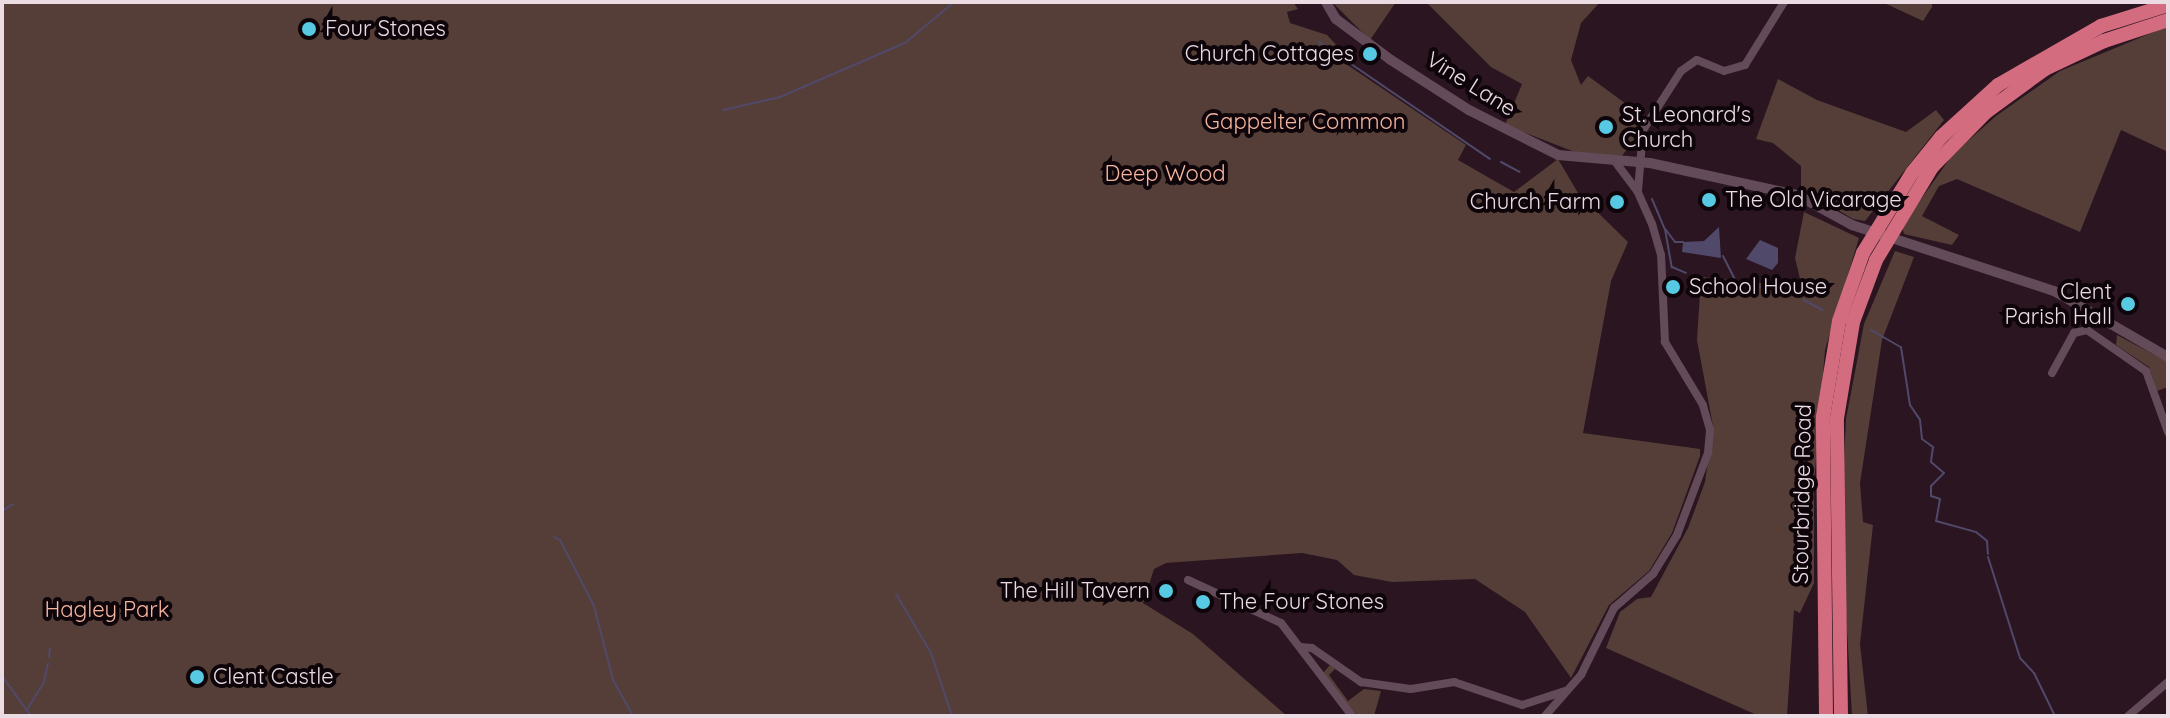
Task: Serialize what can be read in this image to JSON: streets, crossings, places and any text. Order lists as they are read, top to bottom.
{
  "streets": {
    "highway": ["Stourbridge Road"],
    "street": ["Vine Lane"]
  },
  "parks": ["Gappelter Common", "Deep Wood", "Hagley Park"],
  "places": [
    "Four Stones",
    "Church Cottages",
    "St. Leonard's Church",
    "The Old Vicarage",
    "Church Farm",
    "School House",
    "Clent Parish Hall",
    "The Hill Tavern",
    "The Four Stones",
    "Clent Castle"
  ]
}
